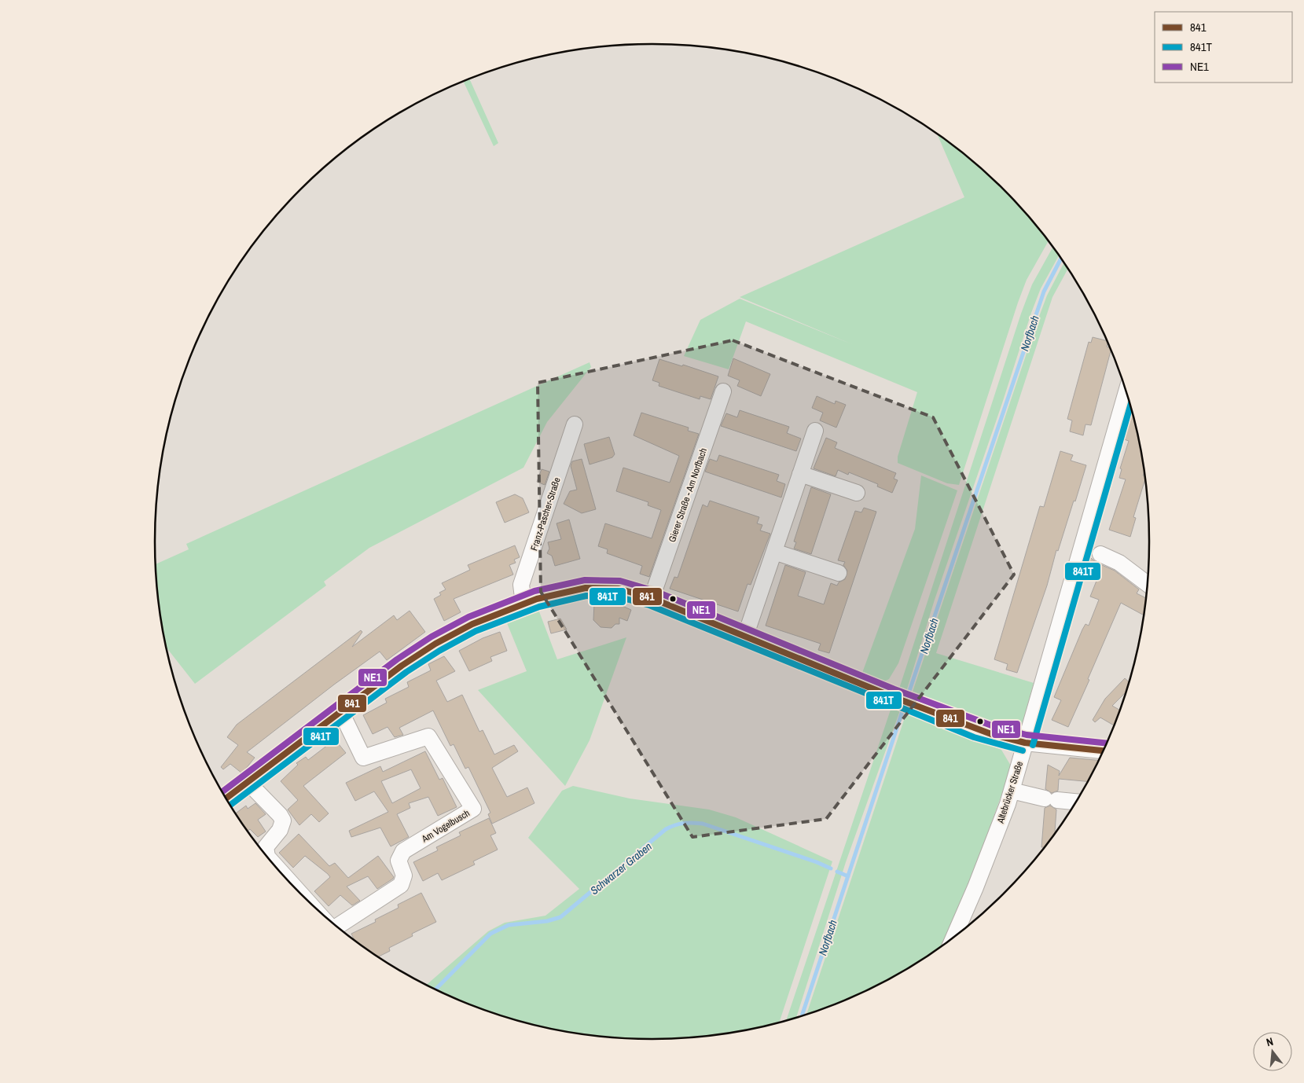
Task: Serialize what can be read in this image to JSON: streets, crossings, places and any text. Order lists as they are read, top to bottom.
{
  "streets": {
    "street": [
      "Gierer Straße - Am Norfbach",
      "Franz-Pascher-Straße",
      "Altebrücker Straße",
      "Am Vogelbusch"
    ]
  },
  "water": ["Norfbach", "Schwarzer Graben"],
  "lines": ["transit line 841T", "transit line NE1", "transit line 841"],
  "legend": ["841", "841T", "NE1"],
  "north": "top"
}
